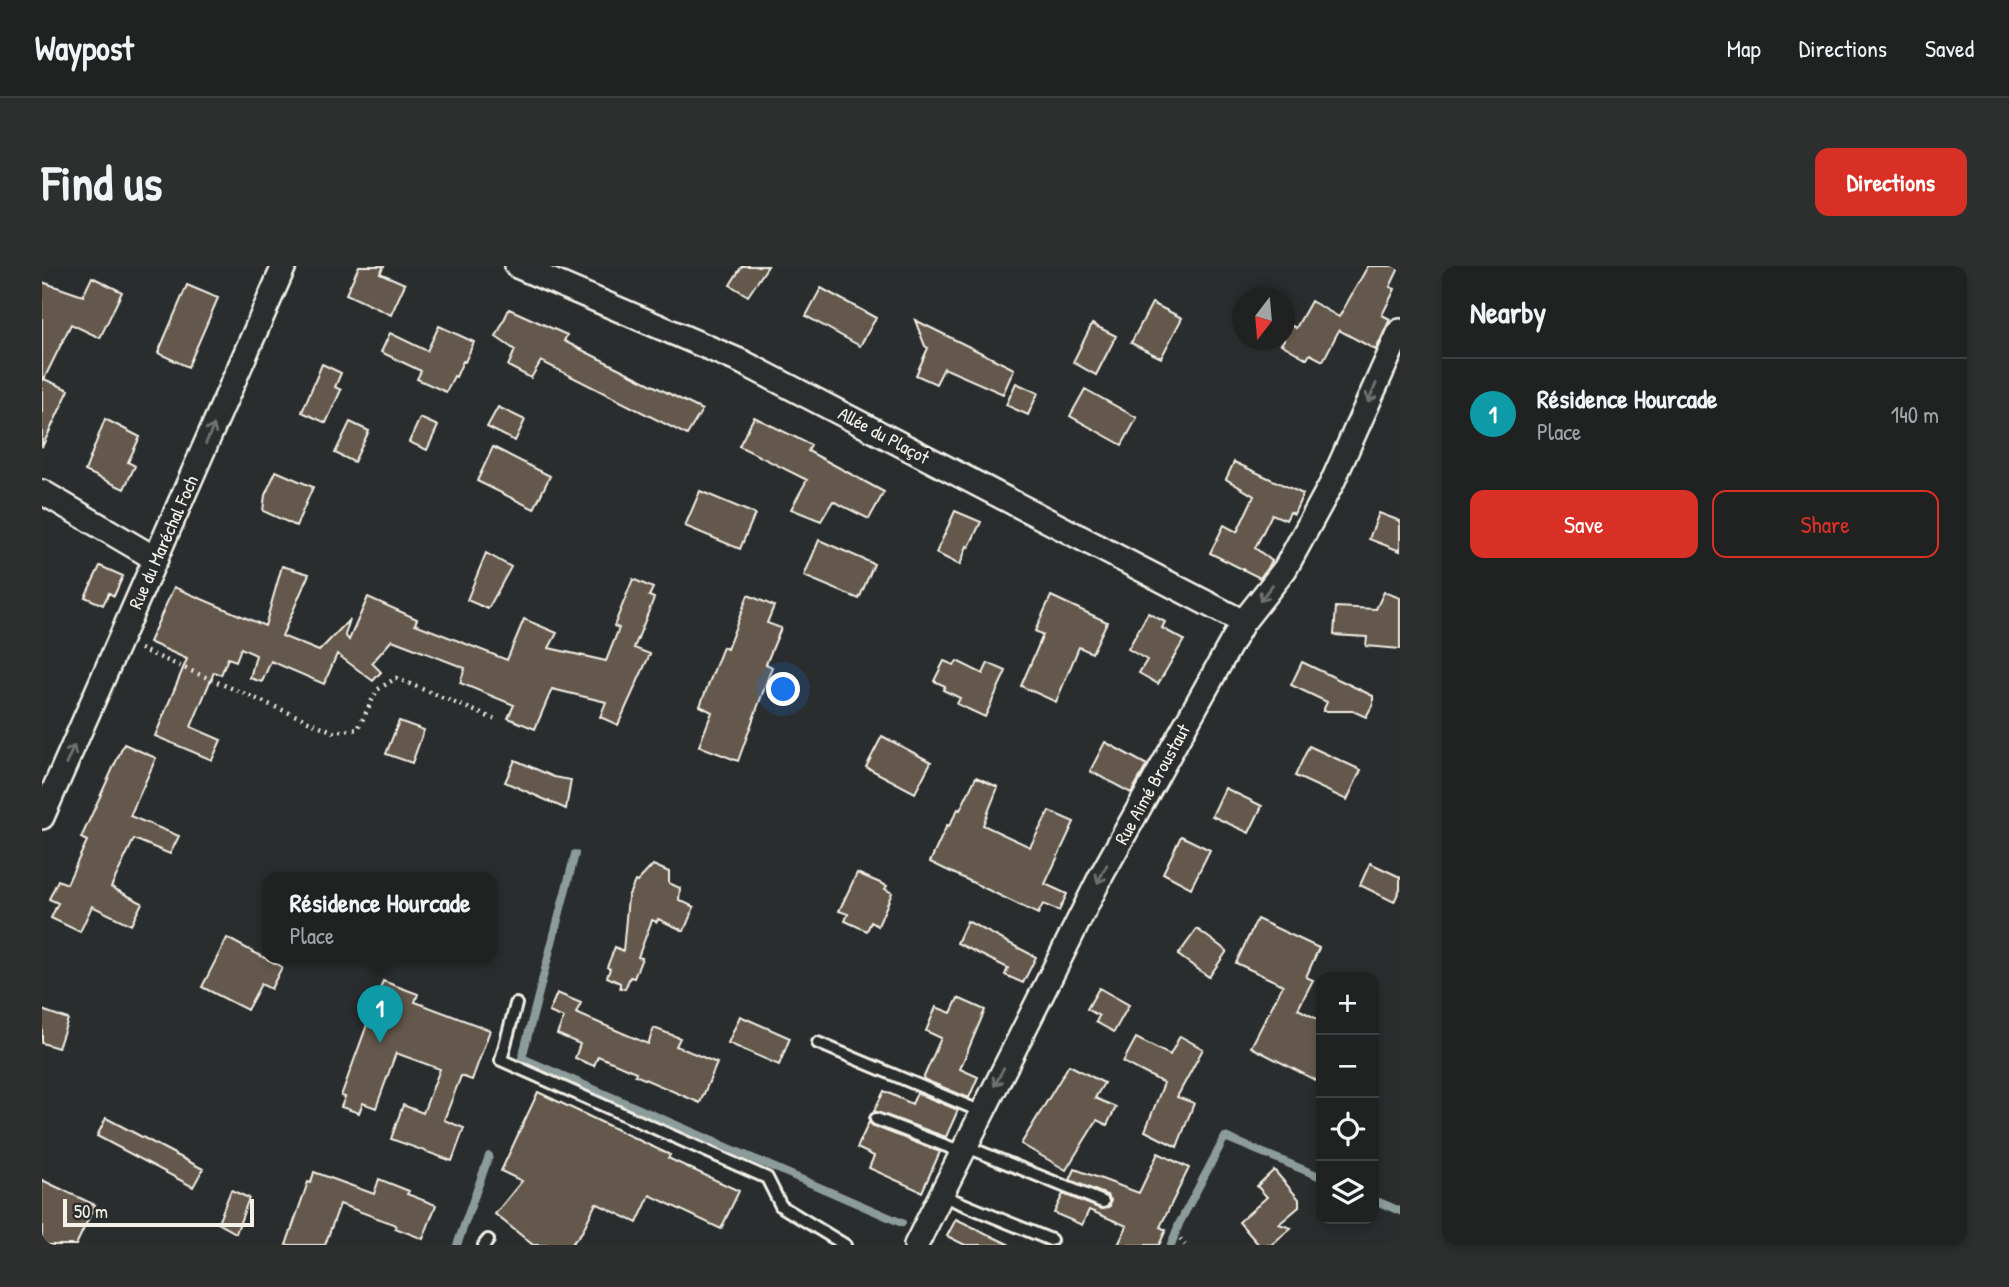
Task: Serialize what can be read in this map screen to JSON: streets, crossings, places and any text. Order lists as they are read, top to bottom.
{
  "streets": {
    "street": ["Allée du Plaçot", "Rue du Maréchal Foch", "Rue Aimé Broustaut"]
  },
  "crossings": [
    ["Allée du Plaçot", "Rue Aimé Broustaut"]
  ],
  "one_way": ["Rue du Maréchal Foch", "Rue Aimé Broustaut"],
  "scale_bar": "50 m",
  "north": "bottom",
  "page": {
    "header": "Waypost",
    "nav": ["Map", "Directions", "Saved"],
    "buttons": [
      "Directions",
      ["Save", "Share"]
    ],
    "title": "Find us",
    "heading": "Nearby",
    "list": [
      {
        "mark": "1",
        "name": "Résidence Hourcade",
        "note": "Place",
        "value": "140 m"
      }
    ],
    "popup": ["Résidence Hourcade", "Place"],
    "map_buttons": ["+", "−"],
    "pins": "1",
    "scale": "50 m"
  }
}
